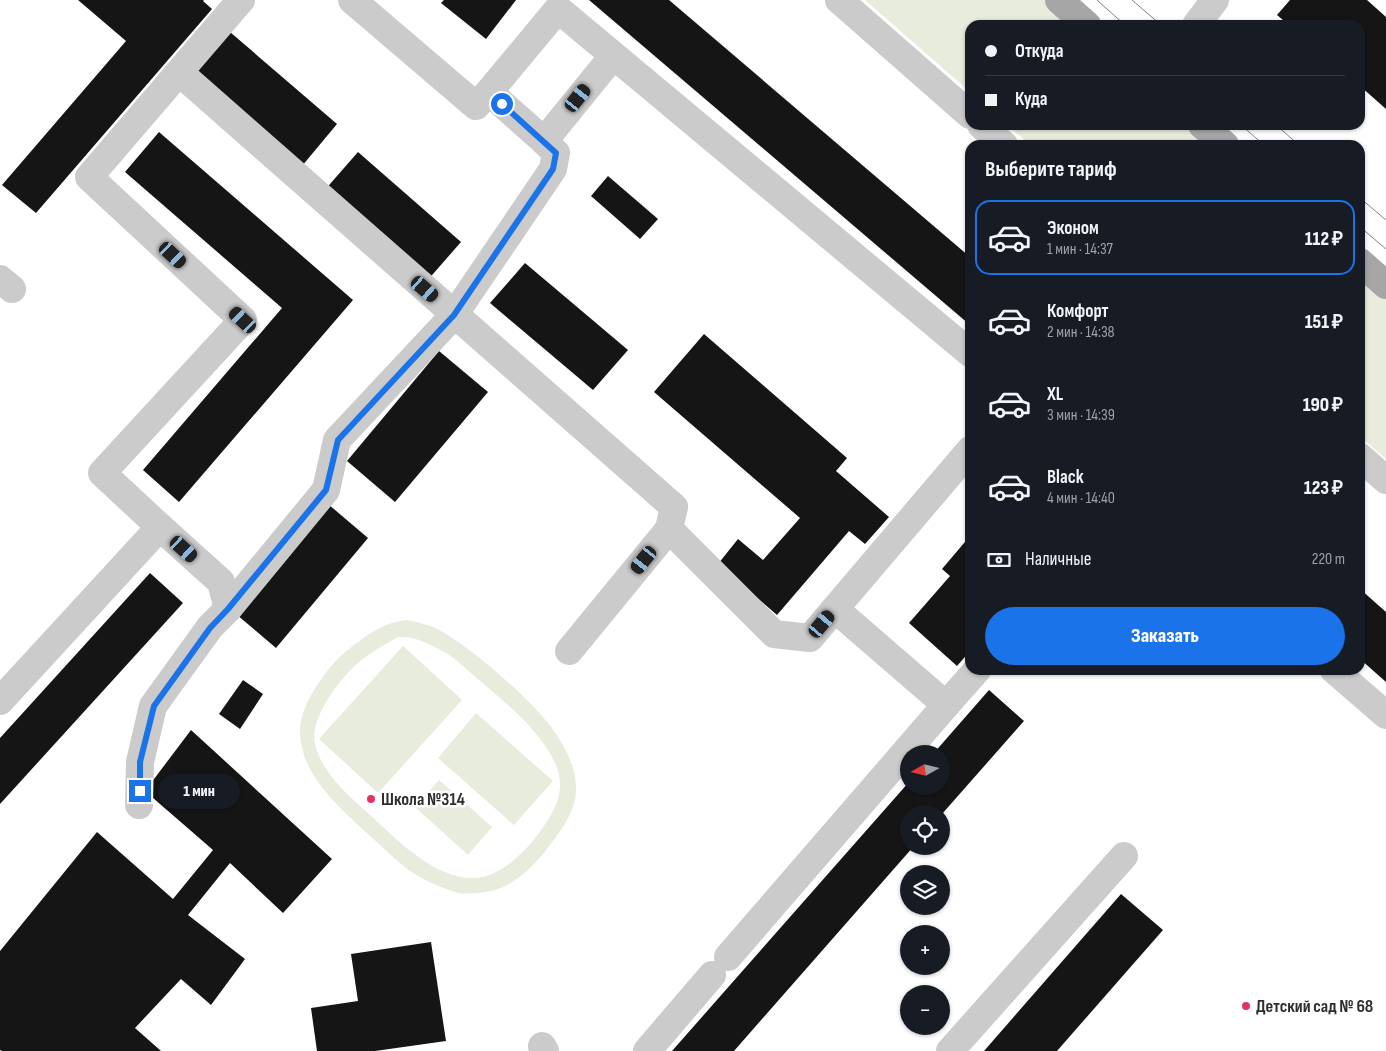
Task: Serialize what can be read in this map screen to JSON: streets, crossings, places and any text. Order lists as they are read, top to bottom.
{
  "places": ["Школа №314", "Детский сад № 68"],
  "north": "left",
  "page": {
    "banner": ["Откуда", "Куда"],
    "heading": "Выберите тариф",
    "list": [
      {
        "name": "Эконом",
        "note": "1 мин · 14:37",
        "value": "112 ₽"
      },
      {
        "name": "Комфорт",
        "note": "2 мин · 14:38",
        "value": "151 ₽"
      },
      {
        "name": "XL",
        "note": "3 мин · 14:39",
        "value": "190 ₽"
      },
      {
        "name": "Black",
        "note": "4 мин · 14:40",
        "value": "123 ₽"
      }
    ],
    "pay": ["Наличные", "220 m"],
    "buttons": "Заказать",
    "map_buttons": ["+", "−"],
    "bubble": "1 мин"
  }
}
